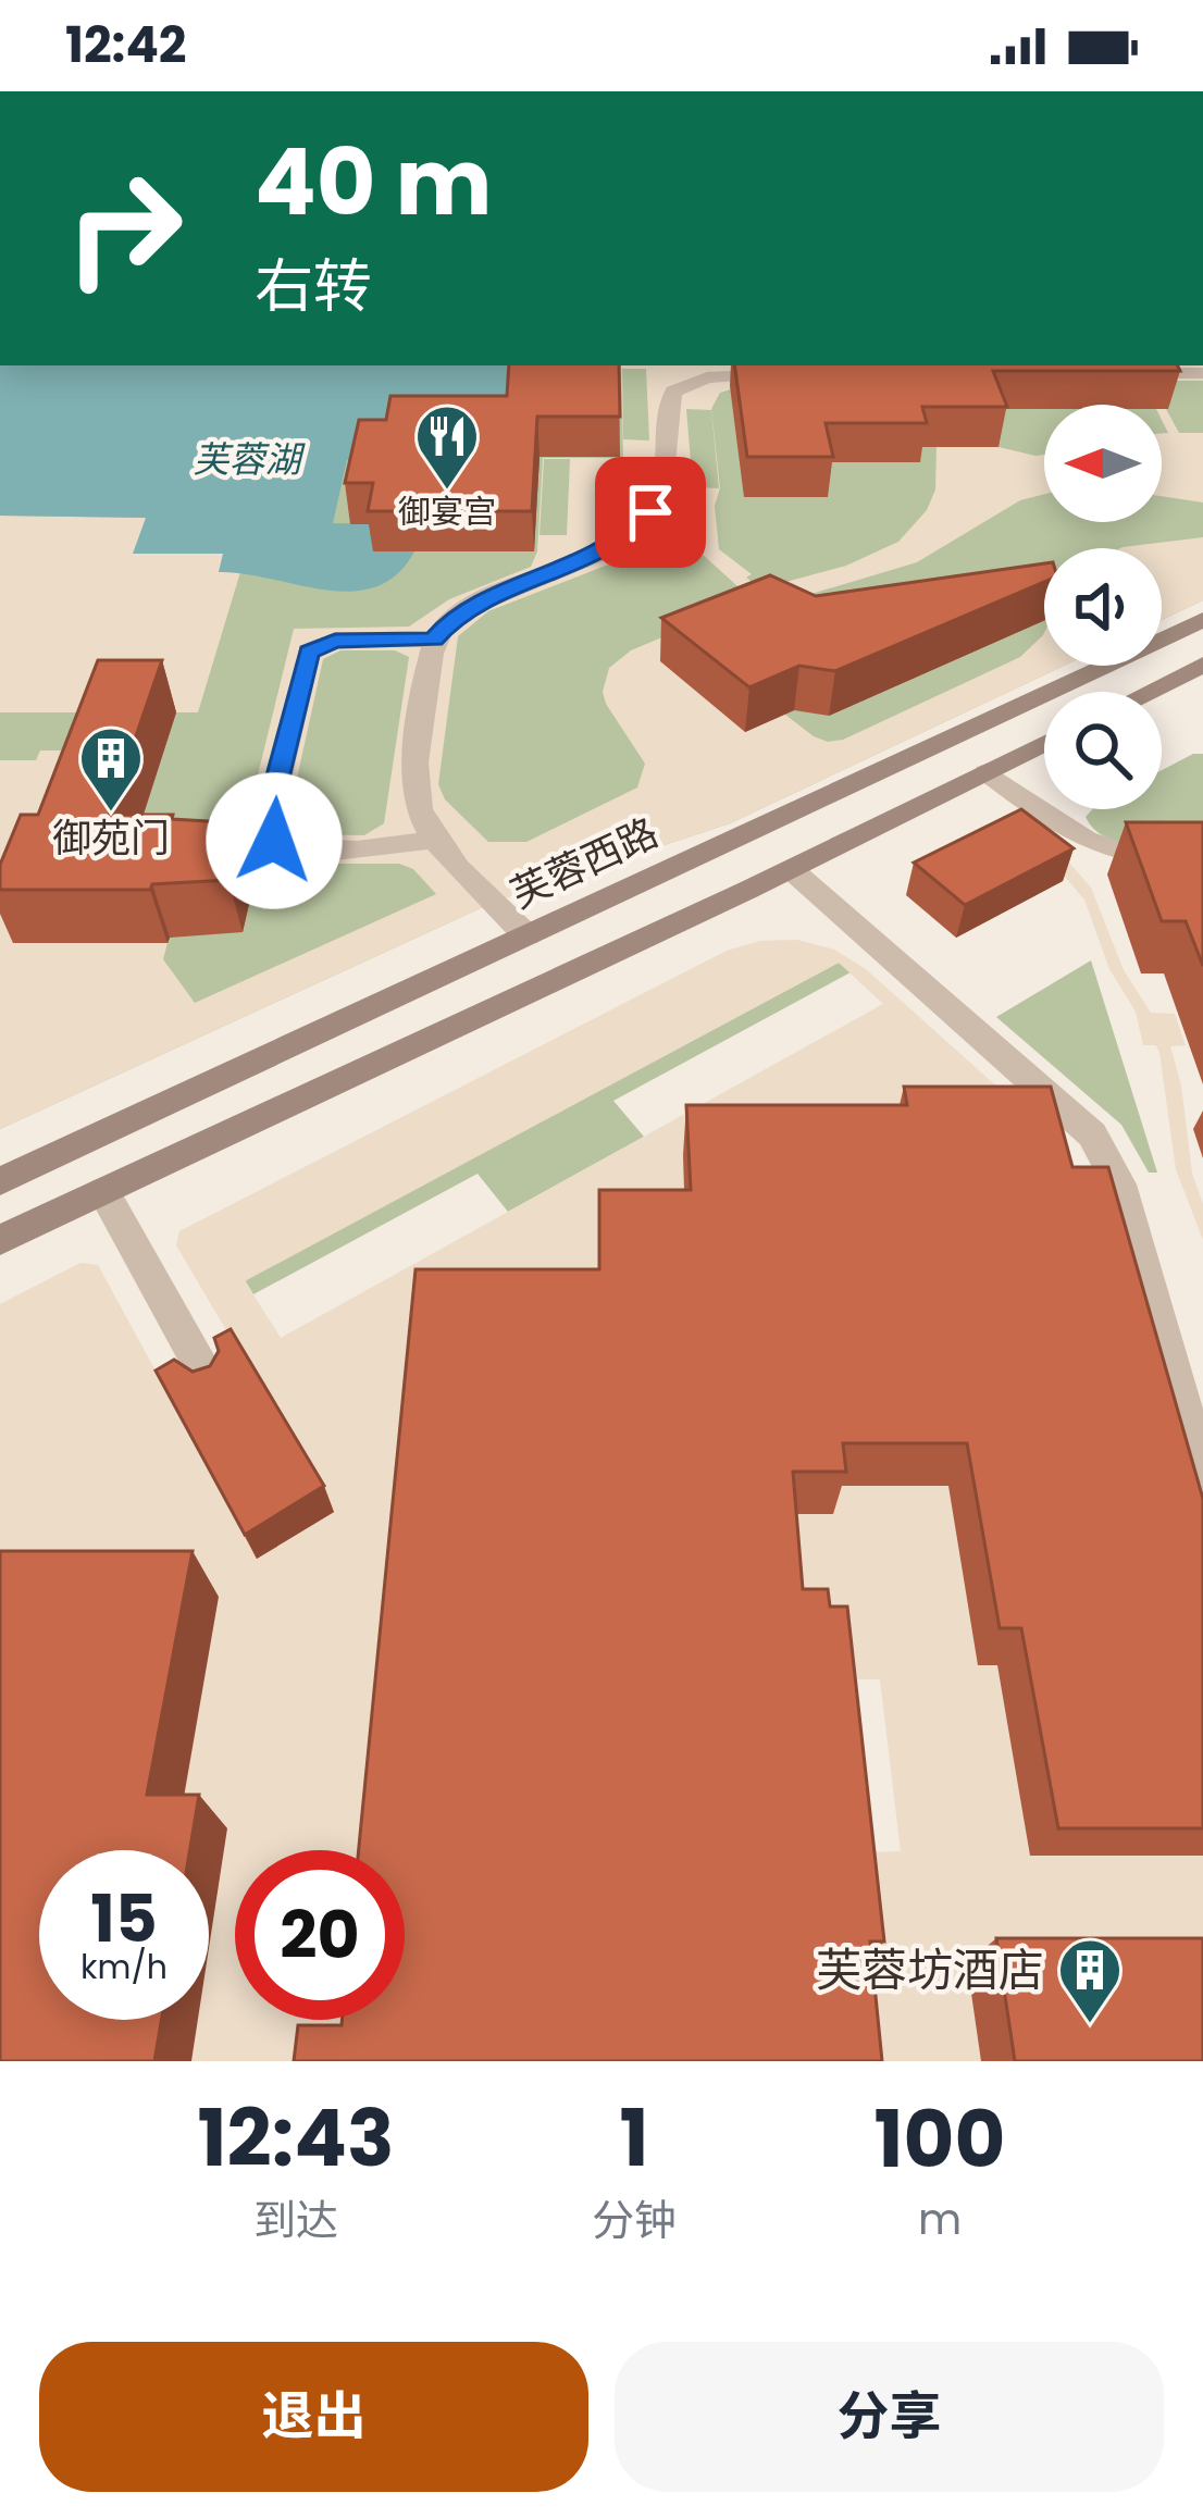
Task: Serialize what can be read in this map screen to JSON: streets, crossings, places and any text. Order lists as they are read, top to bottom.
{
  "streets": {
    "main road": ["芙蓉西路"]
  },
  "water": ["芙蓉湖"],
  "places": {
    "restaurant": ["御宴宫"],
    "building": ["御苑门", "芙蓉坊酒店"]
  },
  "north": "left",
  "page": {
    "status": "12:42",
    "turn": ["40 m", "右转"],
    "speed": "15 km/h",
    "limit": "20",
    "eta": [
      "12:43",
      "到达",
      "1",
      "分钟",
      "100",
      "m"
    ],
    "buttons": ["退出", "分享"]
  }
}
